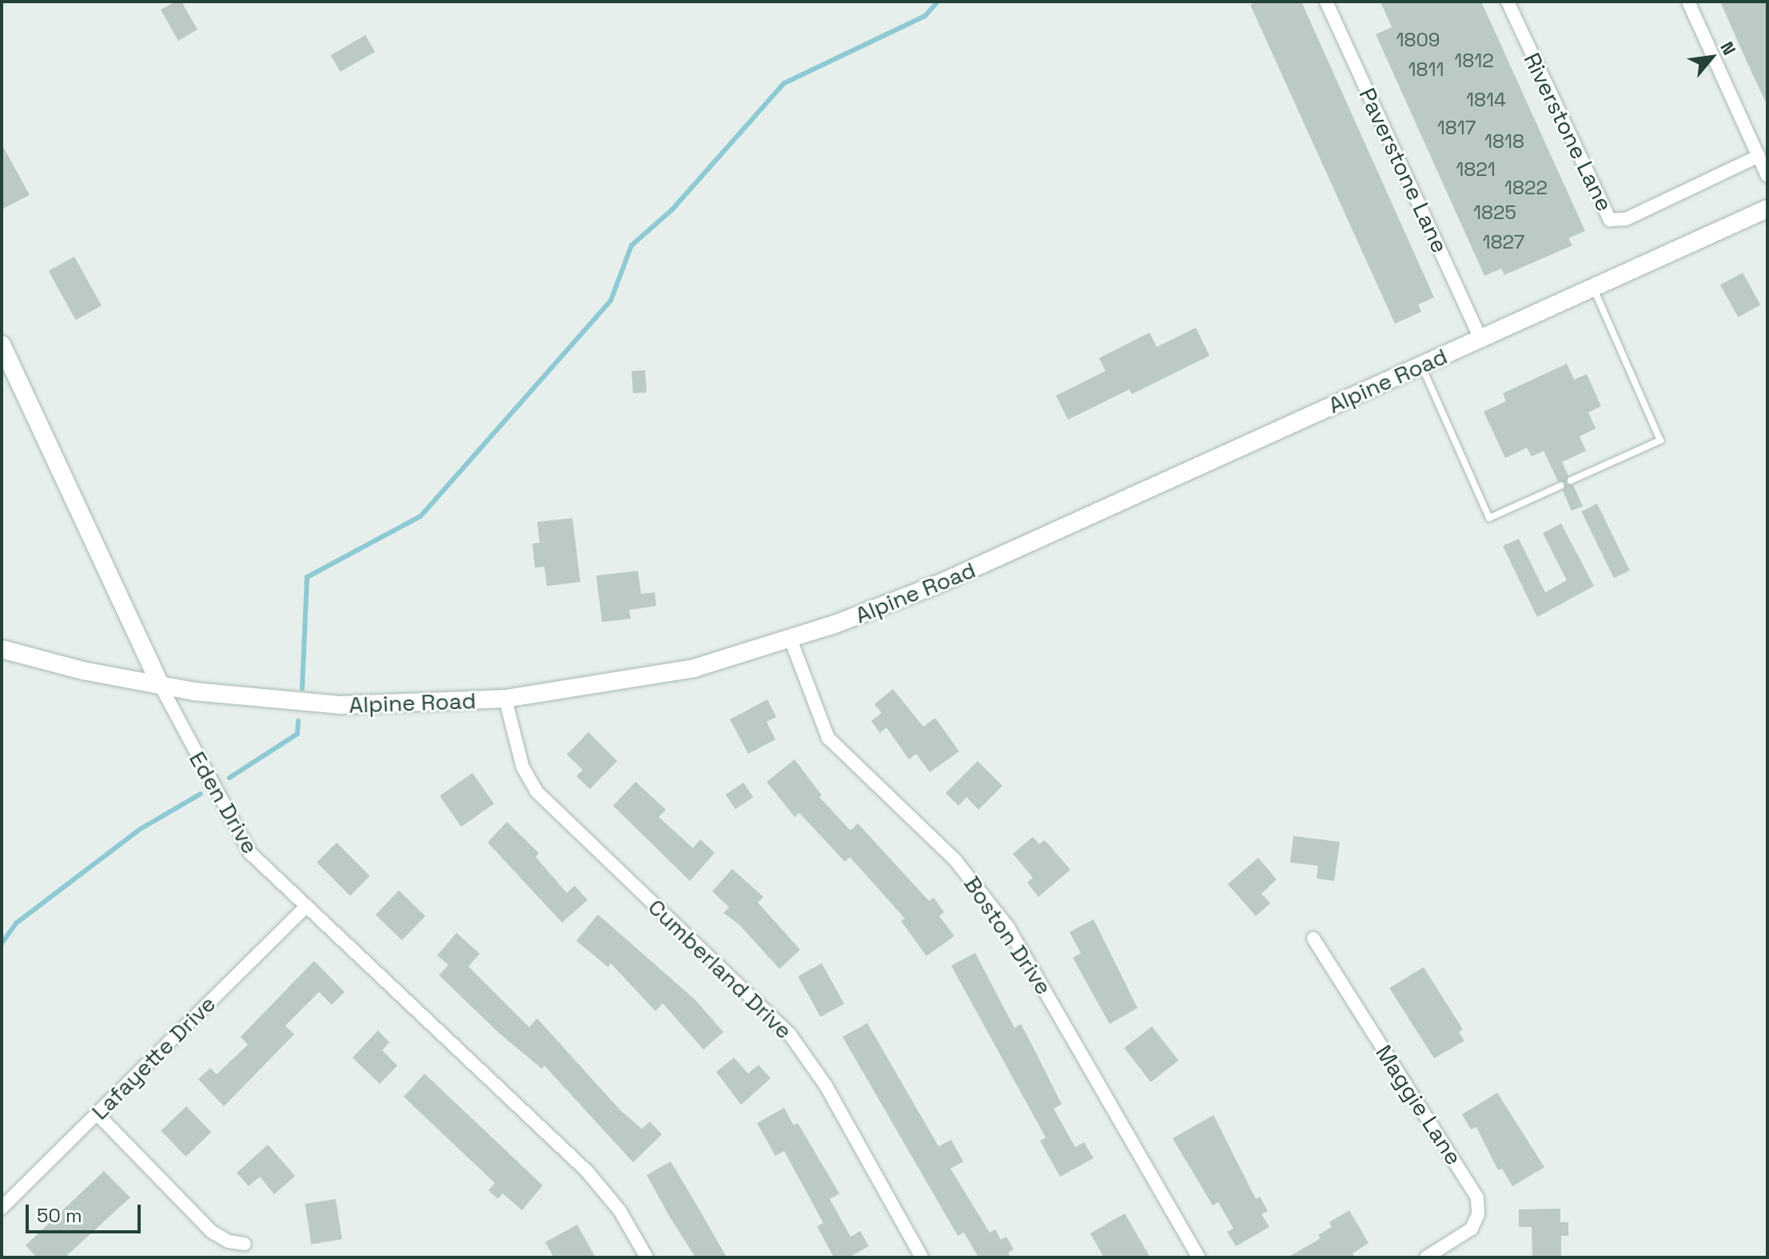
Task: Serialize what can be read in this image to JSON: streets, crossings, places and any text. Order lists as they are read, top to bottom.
{
  "streets": {
    "main road": ["Alpine Road", "Eden Drive"],
    "street": [
      "Riverstone Lane",
      "Paverstone Lane",
      "Boston Drive",
      "Cumberland Drive",
      "Lafayette Drive",
      "Maggie Lane"
    ]
  },
  "crossings": [
    ["Paverstone Lane", "Alpine Road"],
    ["Alpine Road", "Eden Drive"],
    ["Alpine Road", "Boston Drive"],
    ["Alpine Road", "Cumberland Drive"],
    ["Eden Drive", "Lafayette Drive"]
  ],
  "house_numbers": [
    "1809",
    "1812",
    "1811",
    "1814",
    "1817",
    "1818",
    "1821",
    "1822",
    "1825",
    "1827"
  ],
  "scale_bar": "50 m",
  "north": "top right"
}
